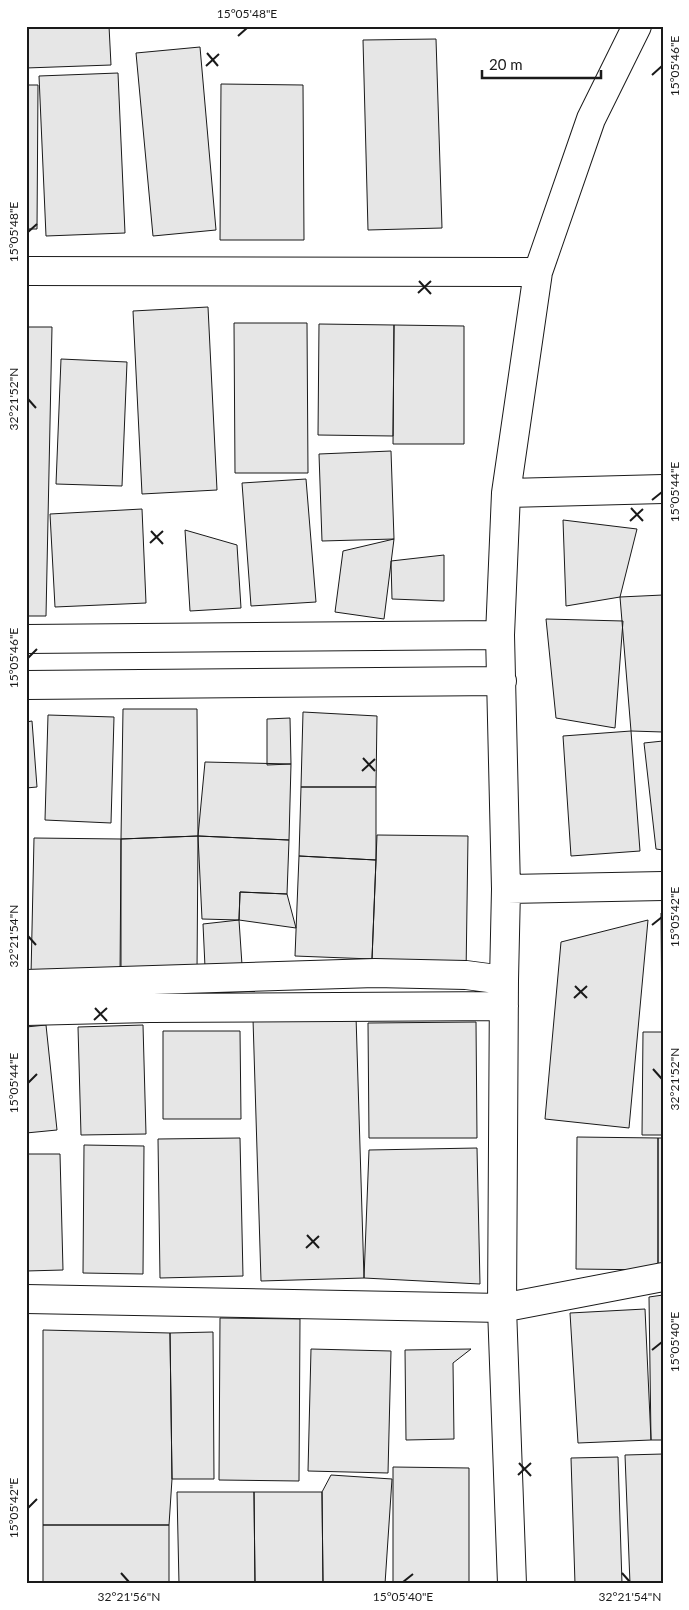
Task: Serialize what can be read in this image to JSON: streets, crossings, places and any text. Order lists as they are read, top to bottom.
{
  "scale_bar": "20 m",
  "coordinates": [
    "15°05'48\"E",
    "15°05'46\"E",
    "32°21'52\"N",
    "15°05'44\"E",
    "15°05'42\"E",
    "32°21'54\"N",
    "15°05'40\"E",
    "32°21'56\"N"
  ]
}
